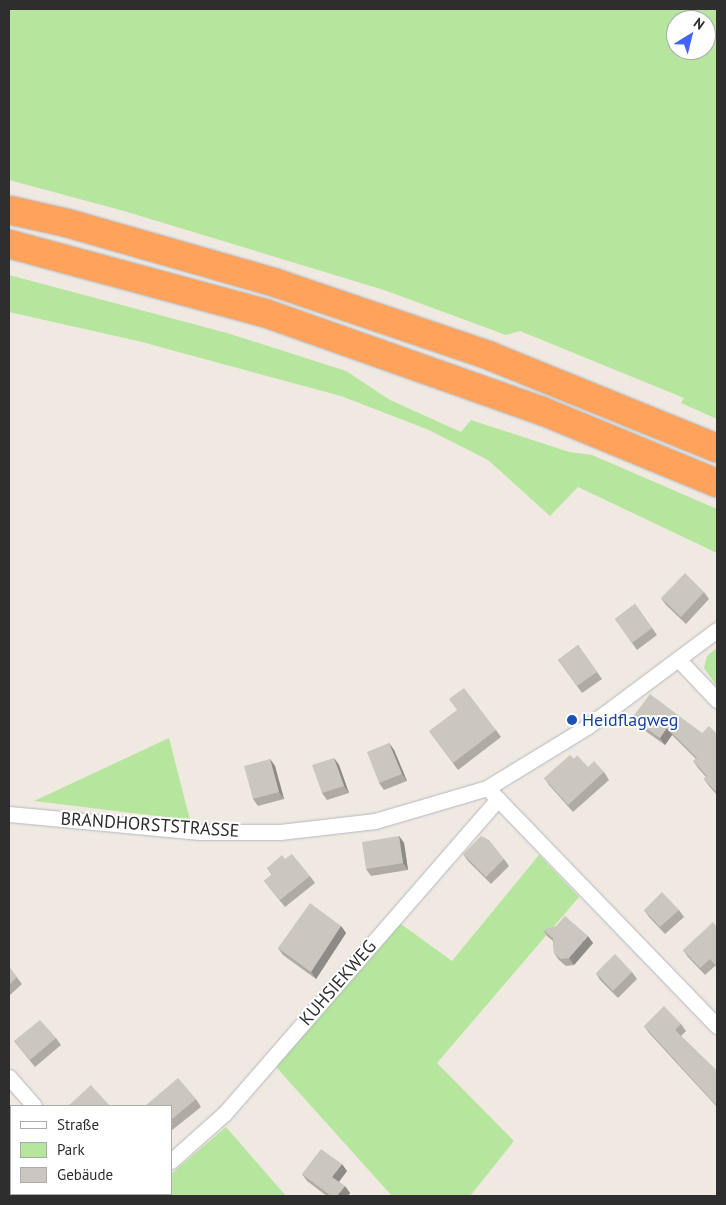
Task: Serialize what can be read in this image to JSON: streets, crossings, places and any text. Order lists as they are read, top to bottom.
{
  "streets": {
    "street": ["BRANDHORSTSTRASSE", "KUHSIEKWEG"]
  },
  "crossings": [
    ["BRANDHORSTSTRASSE", "KUHSIEKWEG"]
  ],
  "places": ["Heidflagweg"],
  "legend": ["Straße", "Park", "Gebäude"],
  "north": "top right"
}
